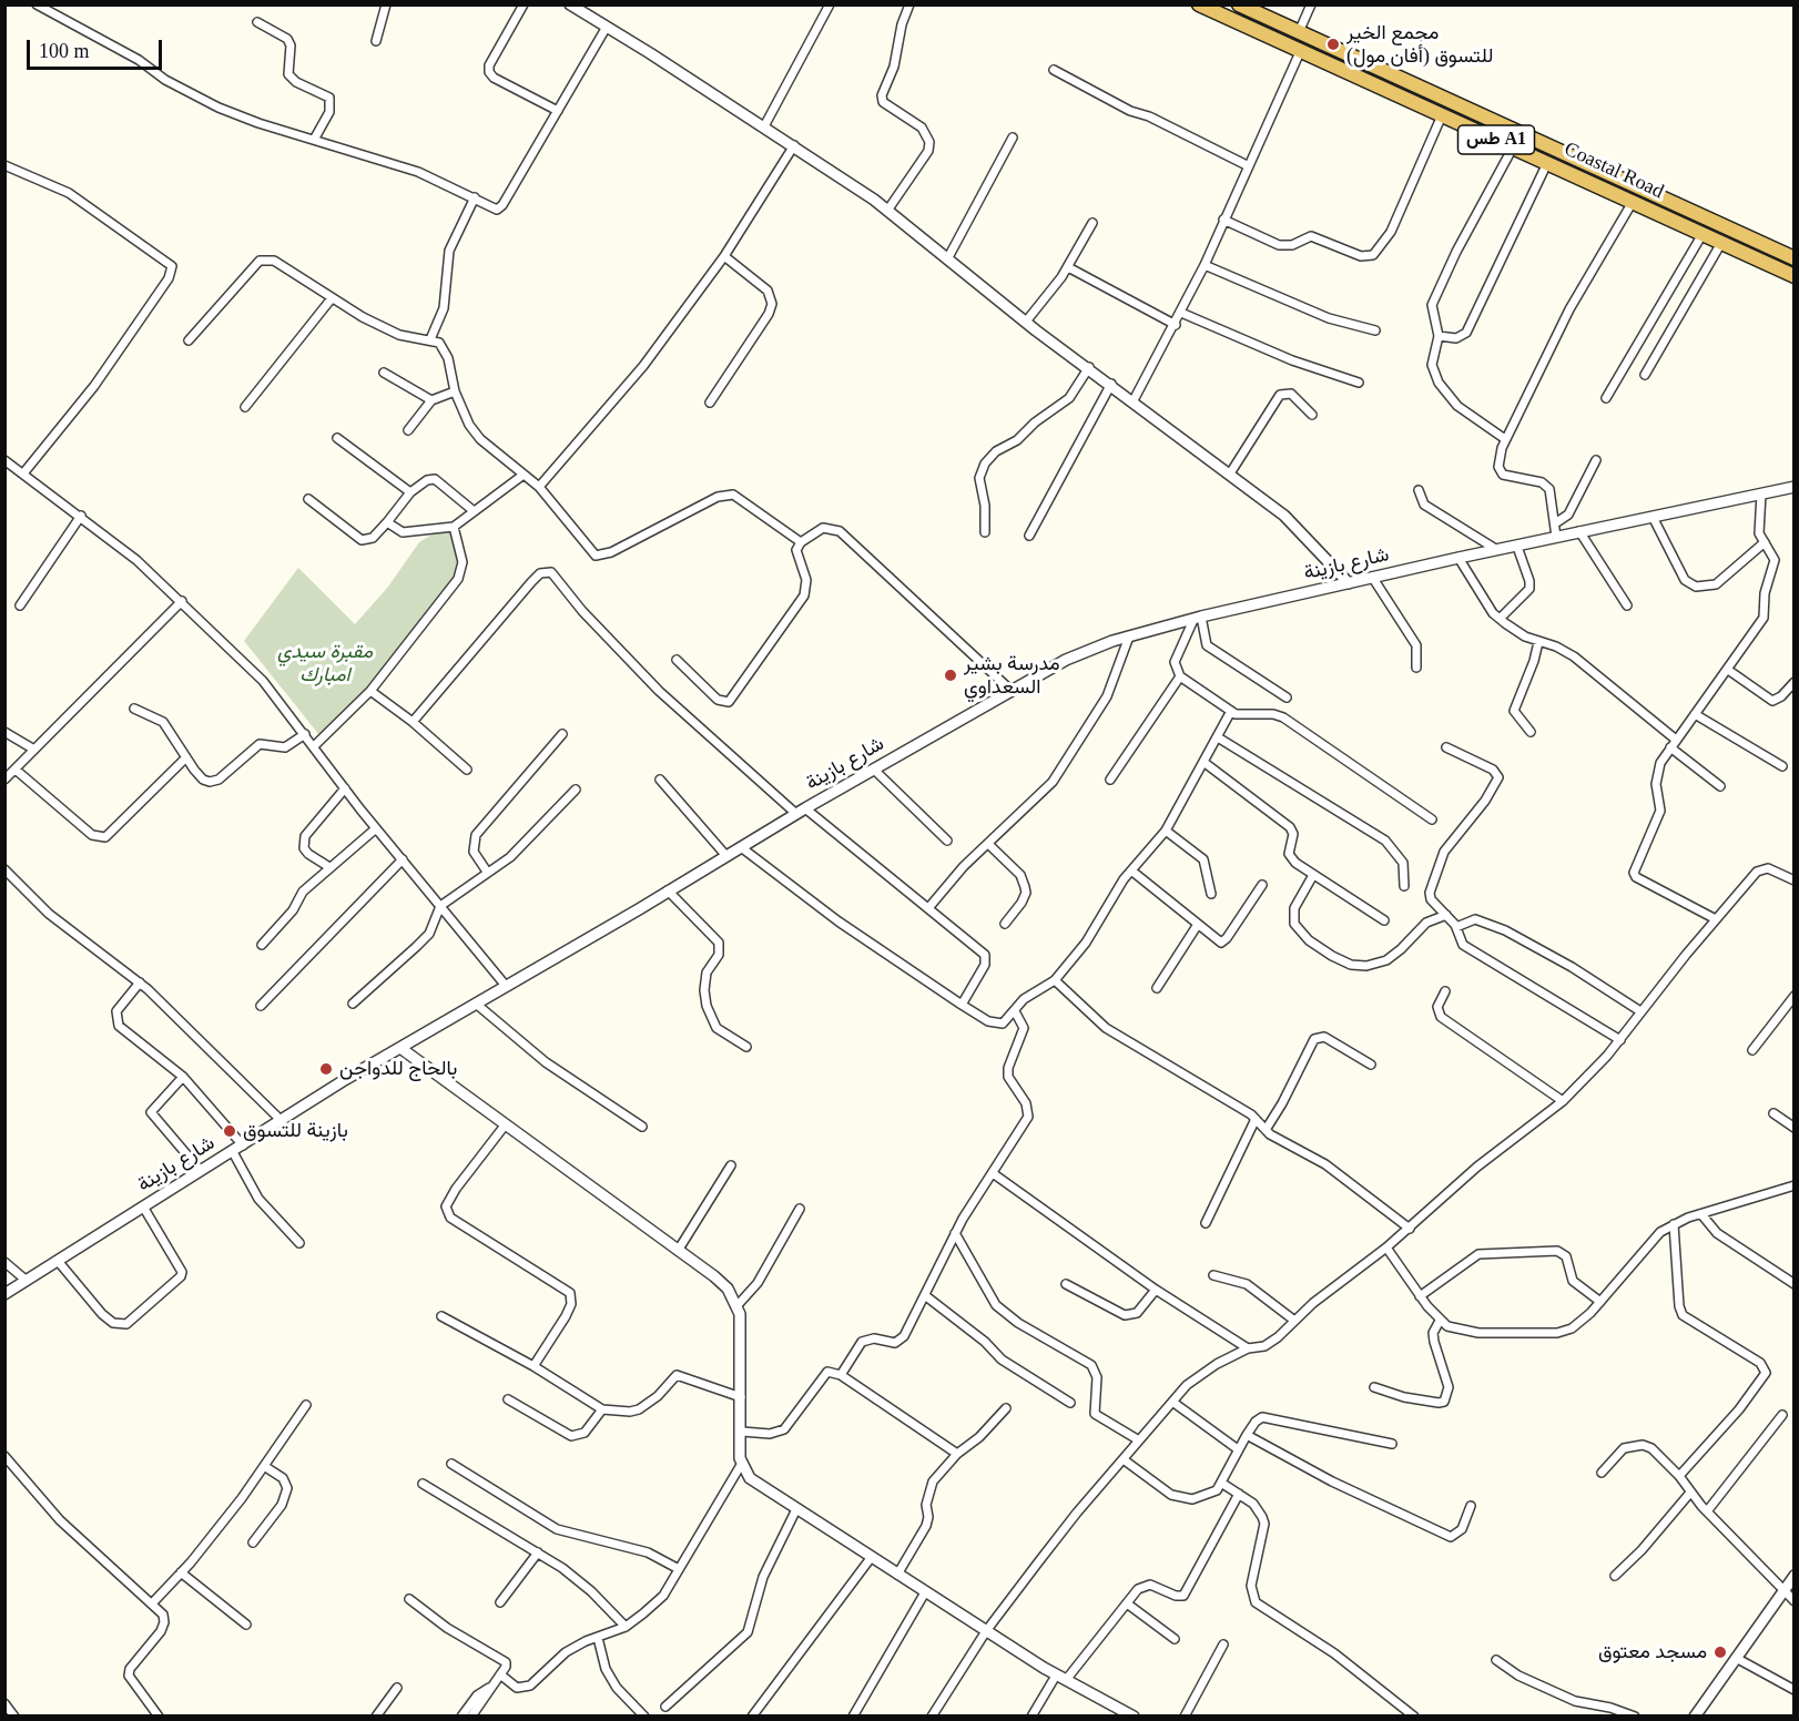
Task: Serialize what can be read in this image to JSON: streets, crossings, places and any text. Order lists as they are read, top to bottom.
{
  "streets": {
    "highway": ["طس A1", "Coastal Road"],
    "street": ["شارع بازينة"]
  },
  "parks": ["مقبرة سيدي امبارك"],
  "places": [
    "مجمع الخير للتسوق (أفان مول)",
    "مدرسة بشير السعداوي",
    "بالحاج للدواجن",
    "بازينة للتسوق",
    "مسجد معتوق"
  ],
  "scale_bar": "100 m"
}
